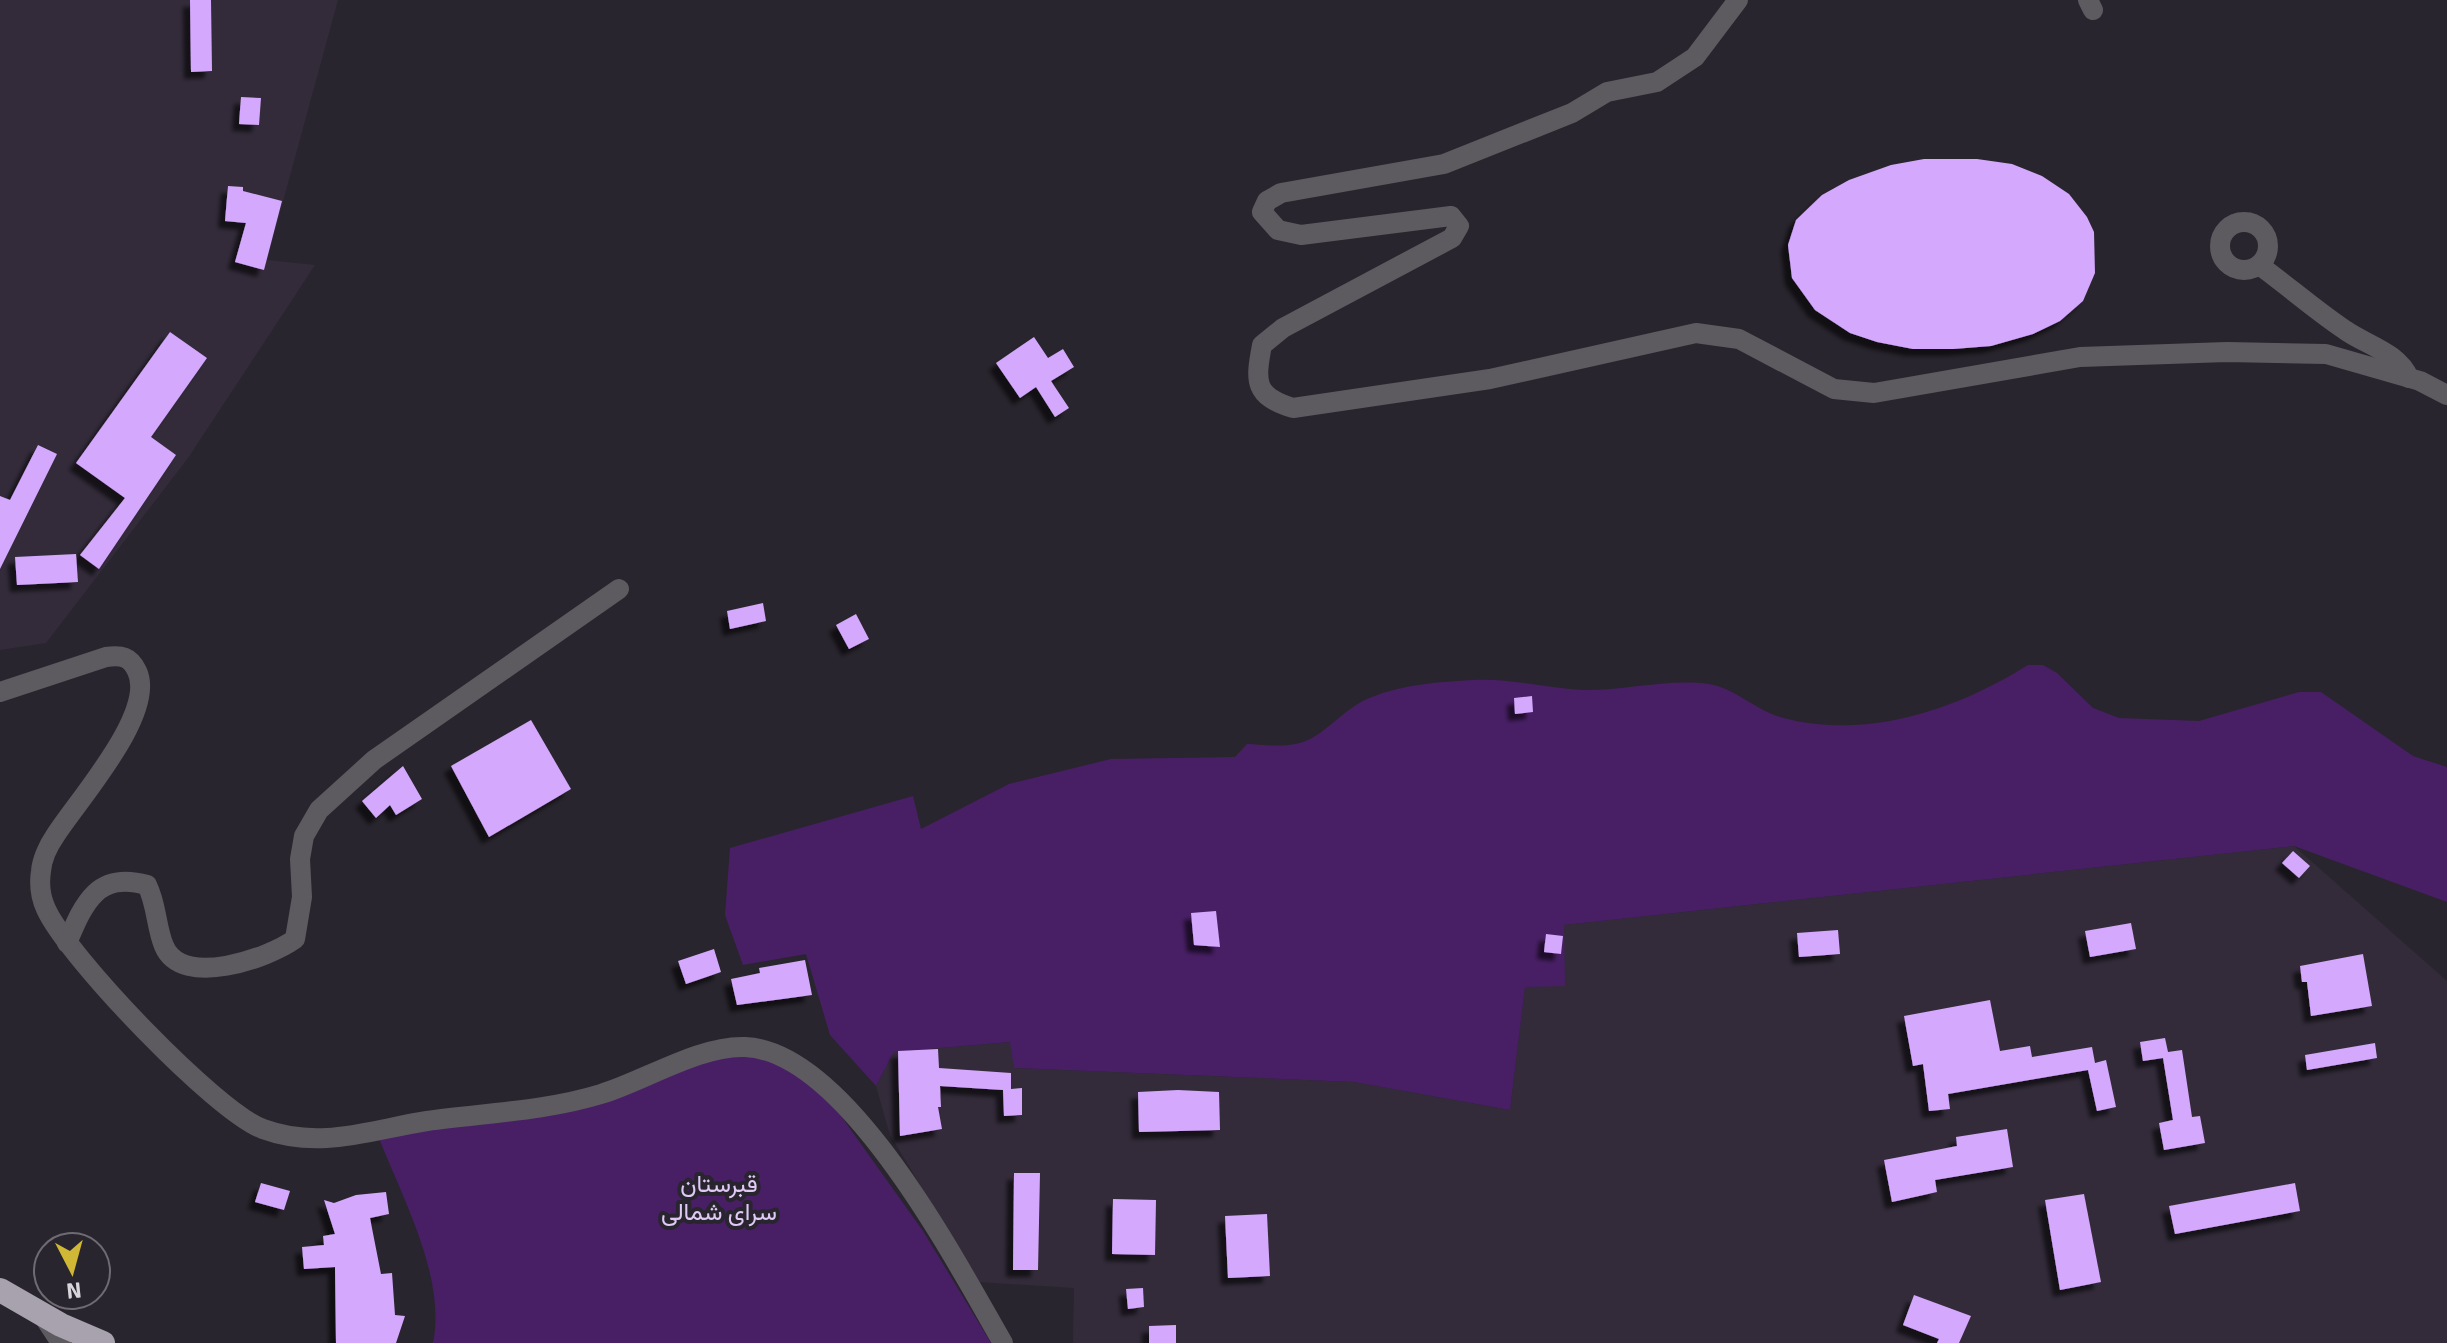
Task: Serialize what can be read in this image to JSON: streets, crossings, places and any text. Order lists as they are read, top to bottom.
{
  "parks": ["قبرستان سرای شمالی"],
  "north": "bottom"
}
